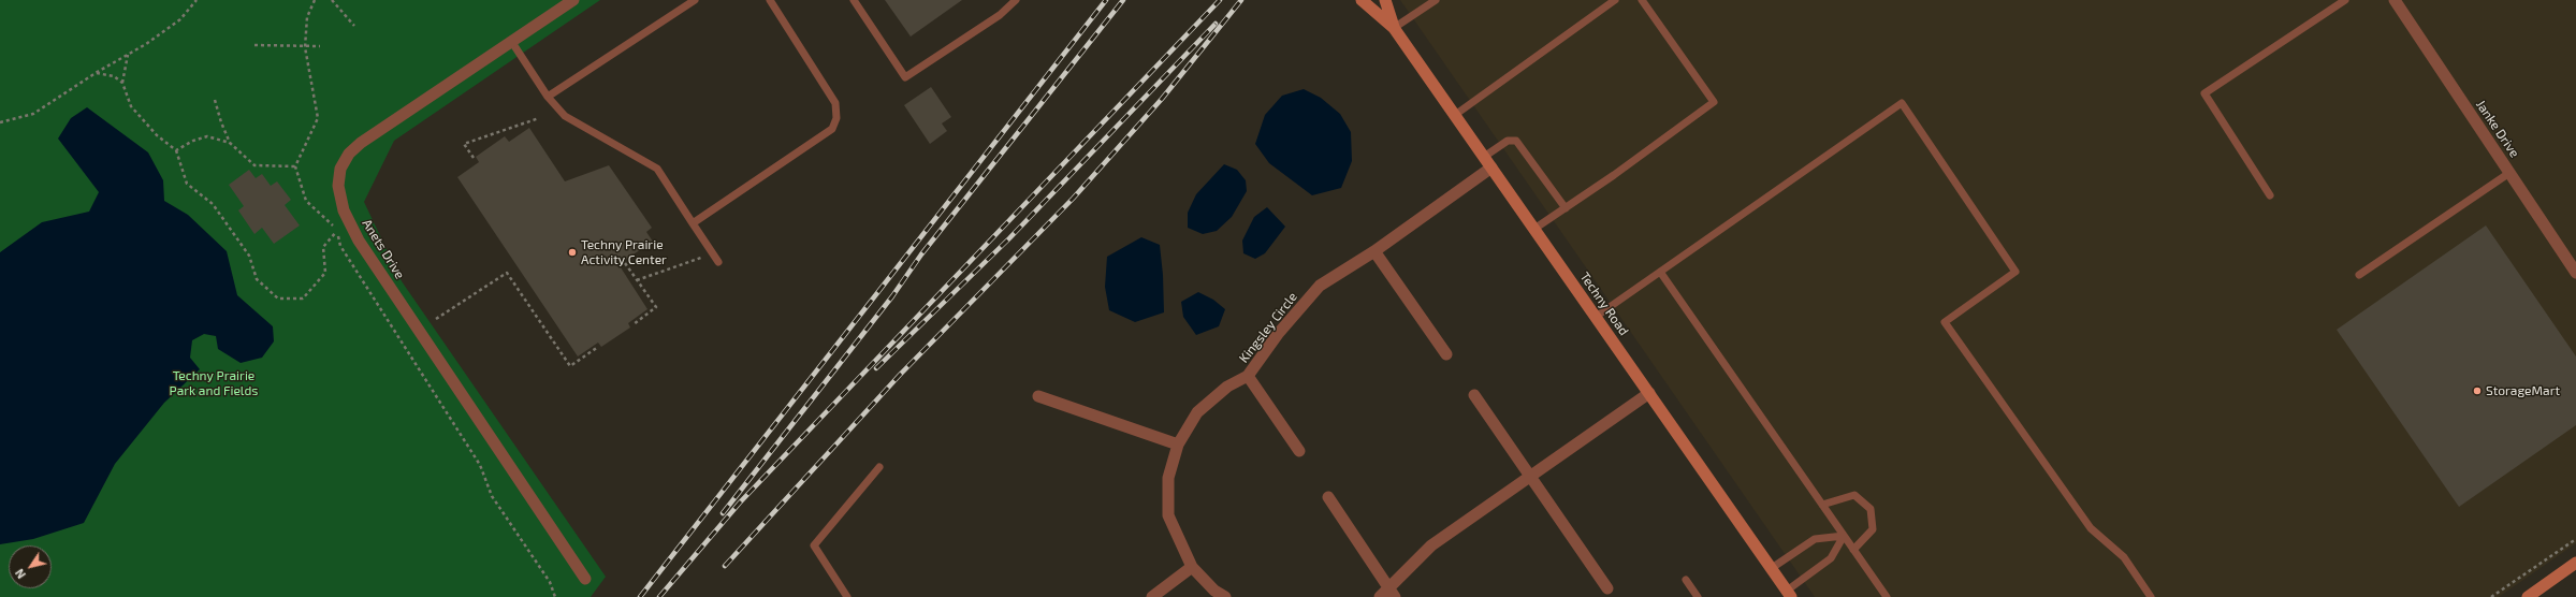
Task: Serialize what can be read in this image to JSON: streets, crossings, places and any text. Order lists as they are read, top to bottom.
{
  "streets": {
    "main road": ["Techny Road"],
    "street": ["Janke Drive", "Anets Drive", "Kingsley Circle"]
  },
  "crossings": [
    ["Techny Road", "Kingsley Circle"]
  ],
  "parks": ["Techny Prairie Park and Fields"],
  "places": ["Techny Prairie Activity Center", "StorageMart"],
  "north": "bottom left"
}
